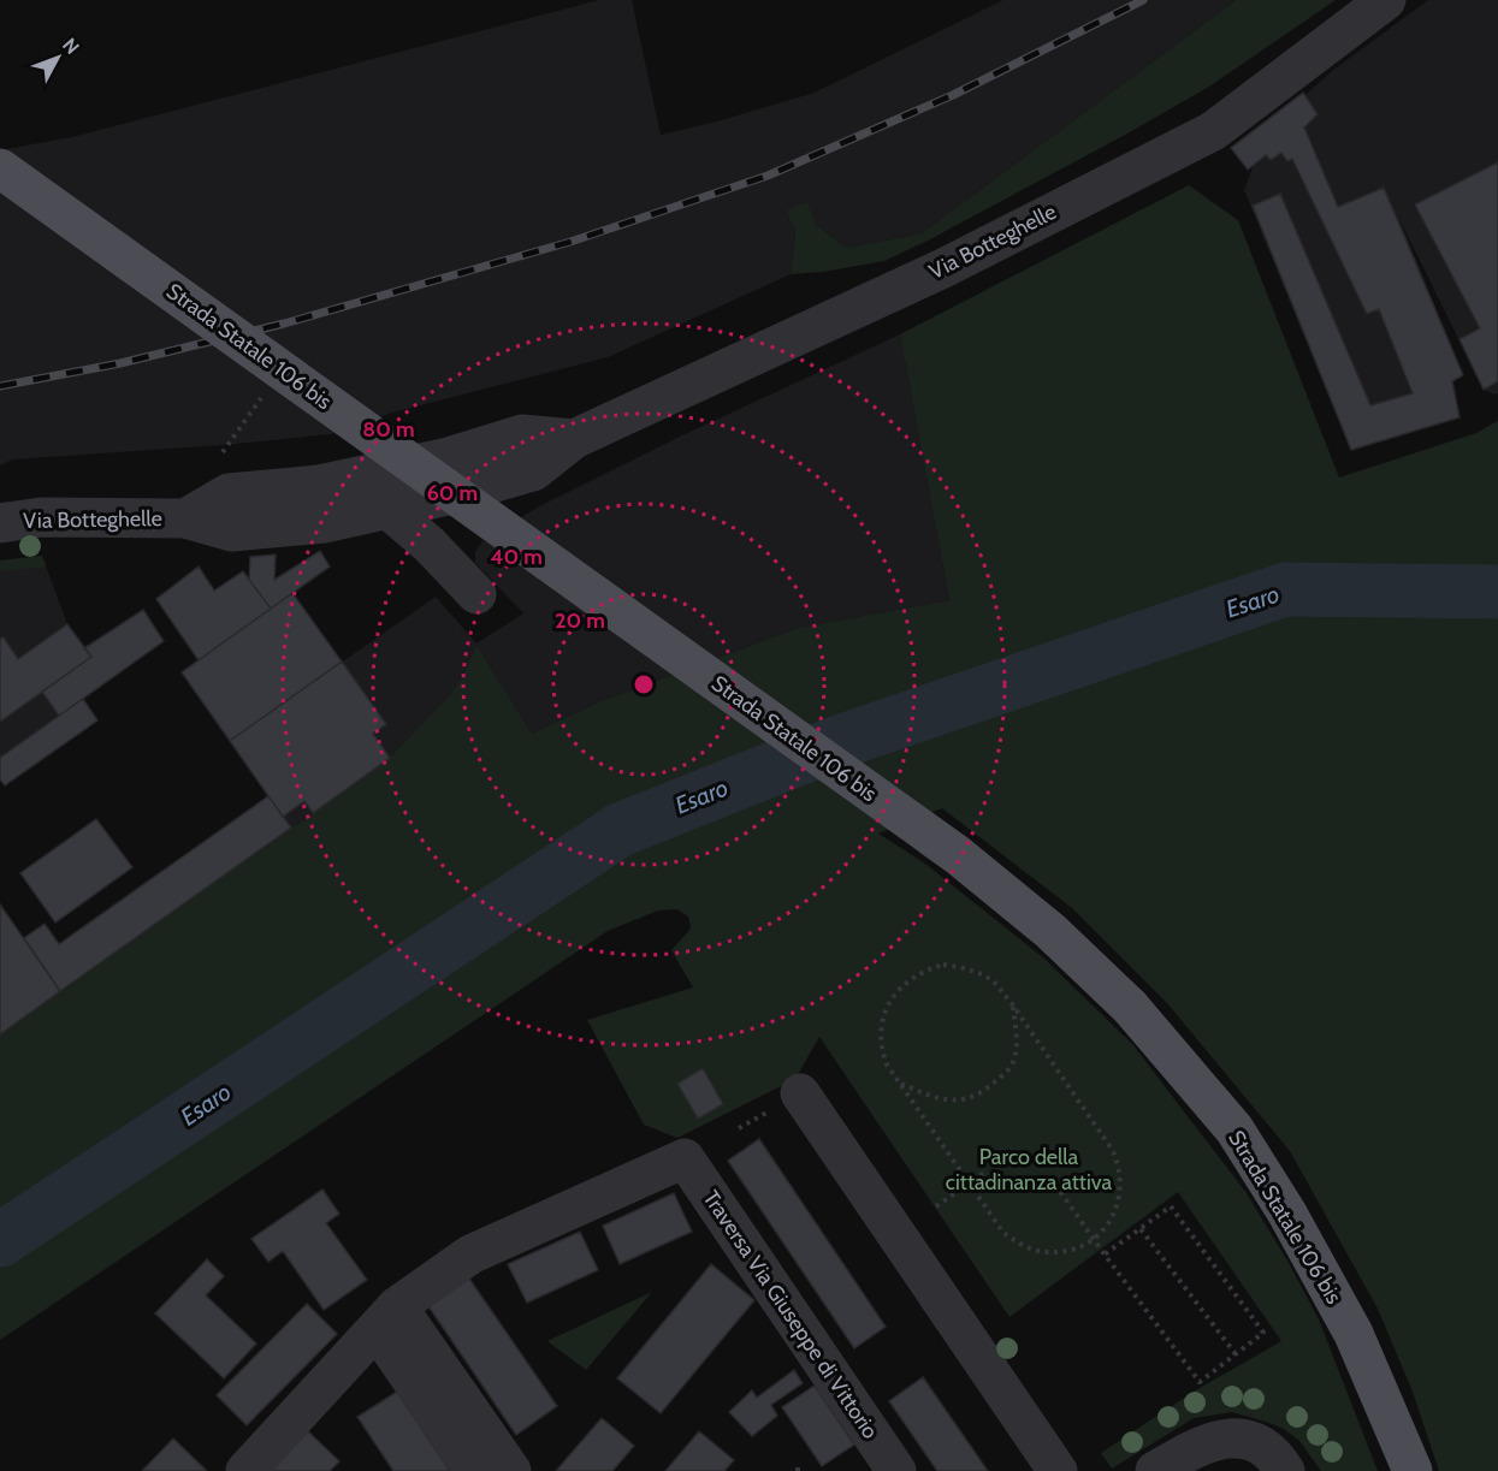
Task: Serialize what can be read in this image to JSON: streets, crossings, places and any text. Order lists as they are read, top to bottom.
{
  "streets": {
    "main road": ["Strada Statale 106 bis"],
    "street": ["Via Botteghelle", "Traversa Via Giuseppe di Vittorio"]
  },
  "water": ["Esaro"],
  "parks": ["Parco della cittadinanza attiva"],
  "north": "top right",
  "rings": [
    "80 m",
    "60 m",
    "40 m",
    "20 m"
  ]
}
